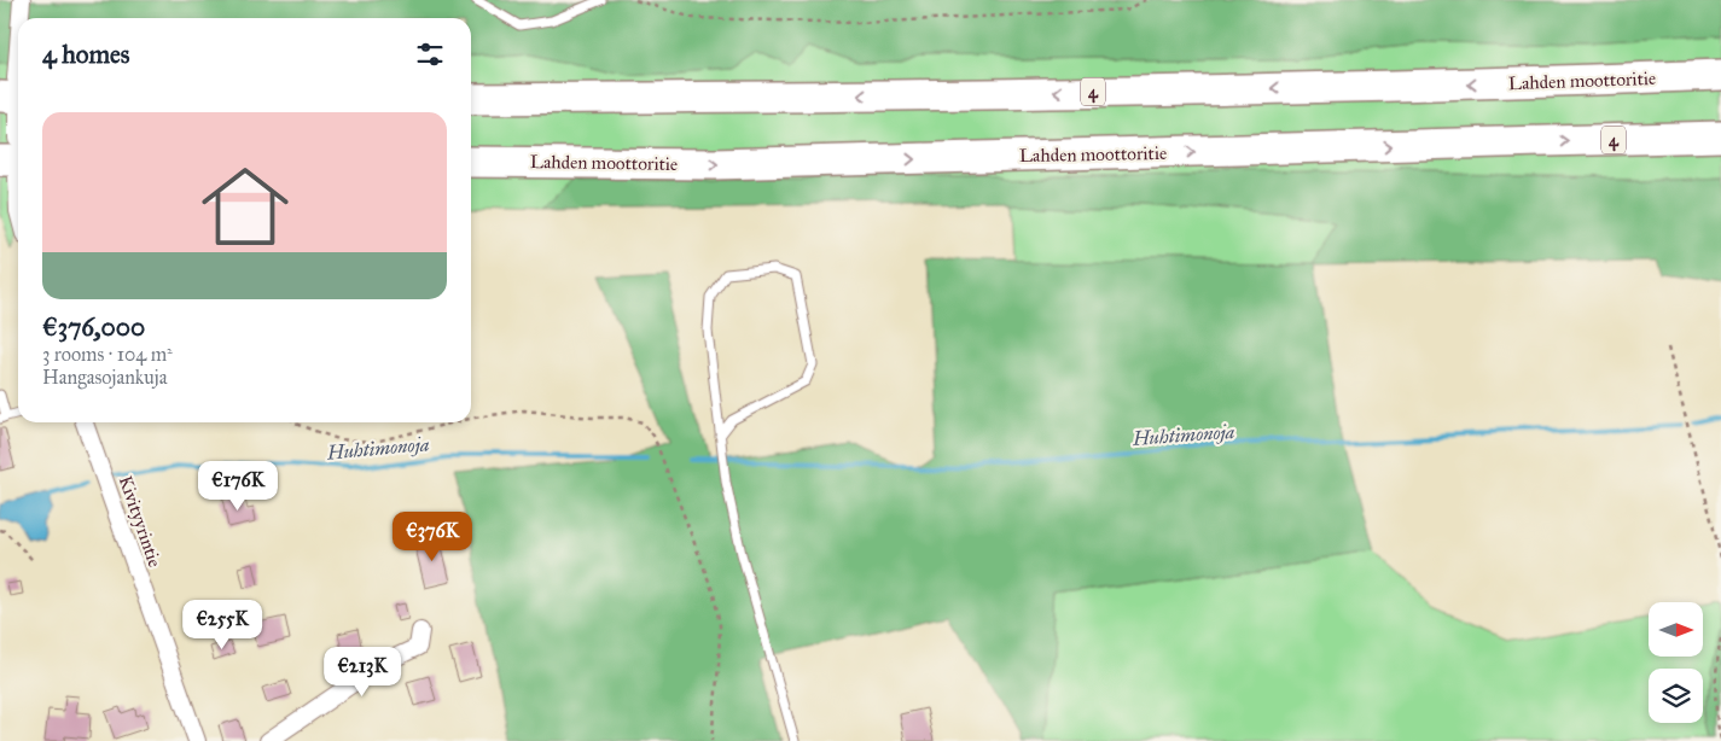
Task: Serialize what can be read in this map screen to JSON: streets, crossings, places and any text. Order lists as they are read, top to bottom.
{
  "streets": {
    "highway": ["Lahden moottoritie", "4"],
    "street": ["Kivityyrintie"]
  },
  "water": ["Huhtimonoja"],
  "north": "right",
  "page": {
    "heading": "4 homes",
    "list": [
      {
        "name": "€376,000",
        "note": "3 rooms · 104 m² · Hangasojankuja"
      }
    ],
    "price": [
      "€176K",
      "€376K",
      "€255K",
      "€213K"
    ]
  }
}
